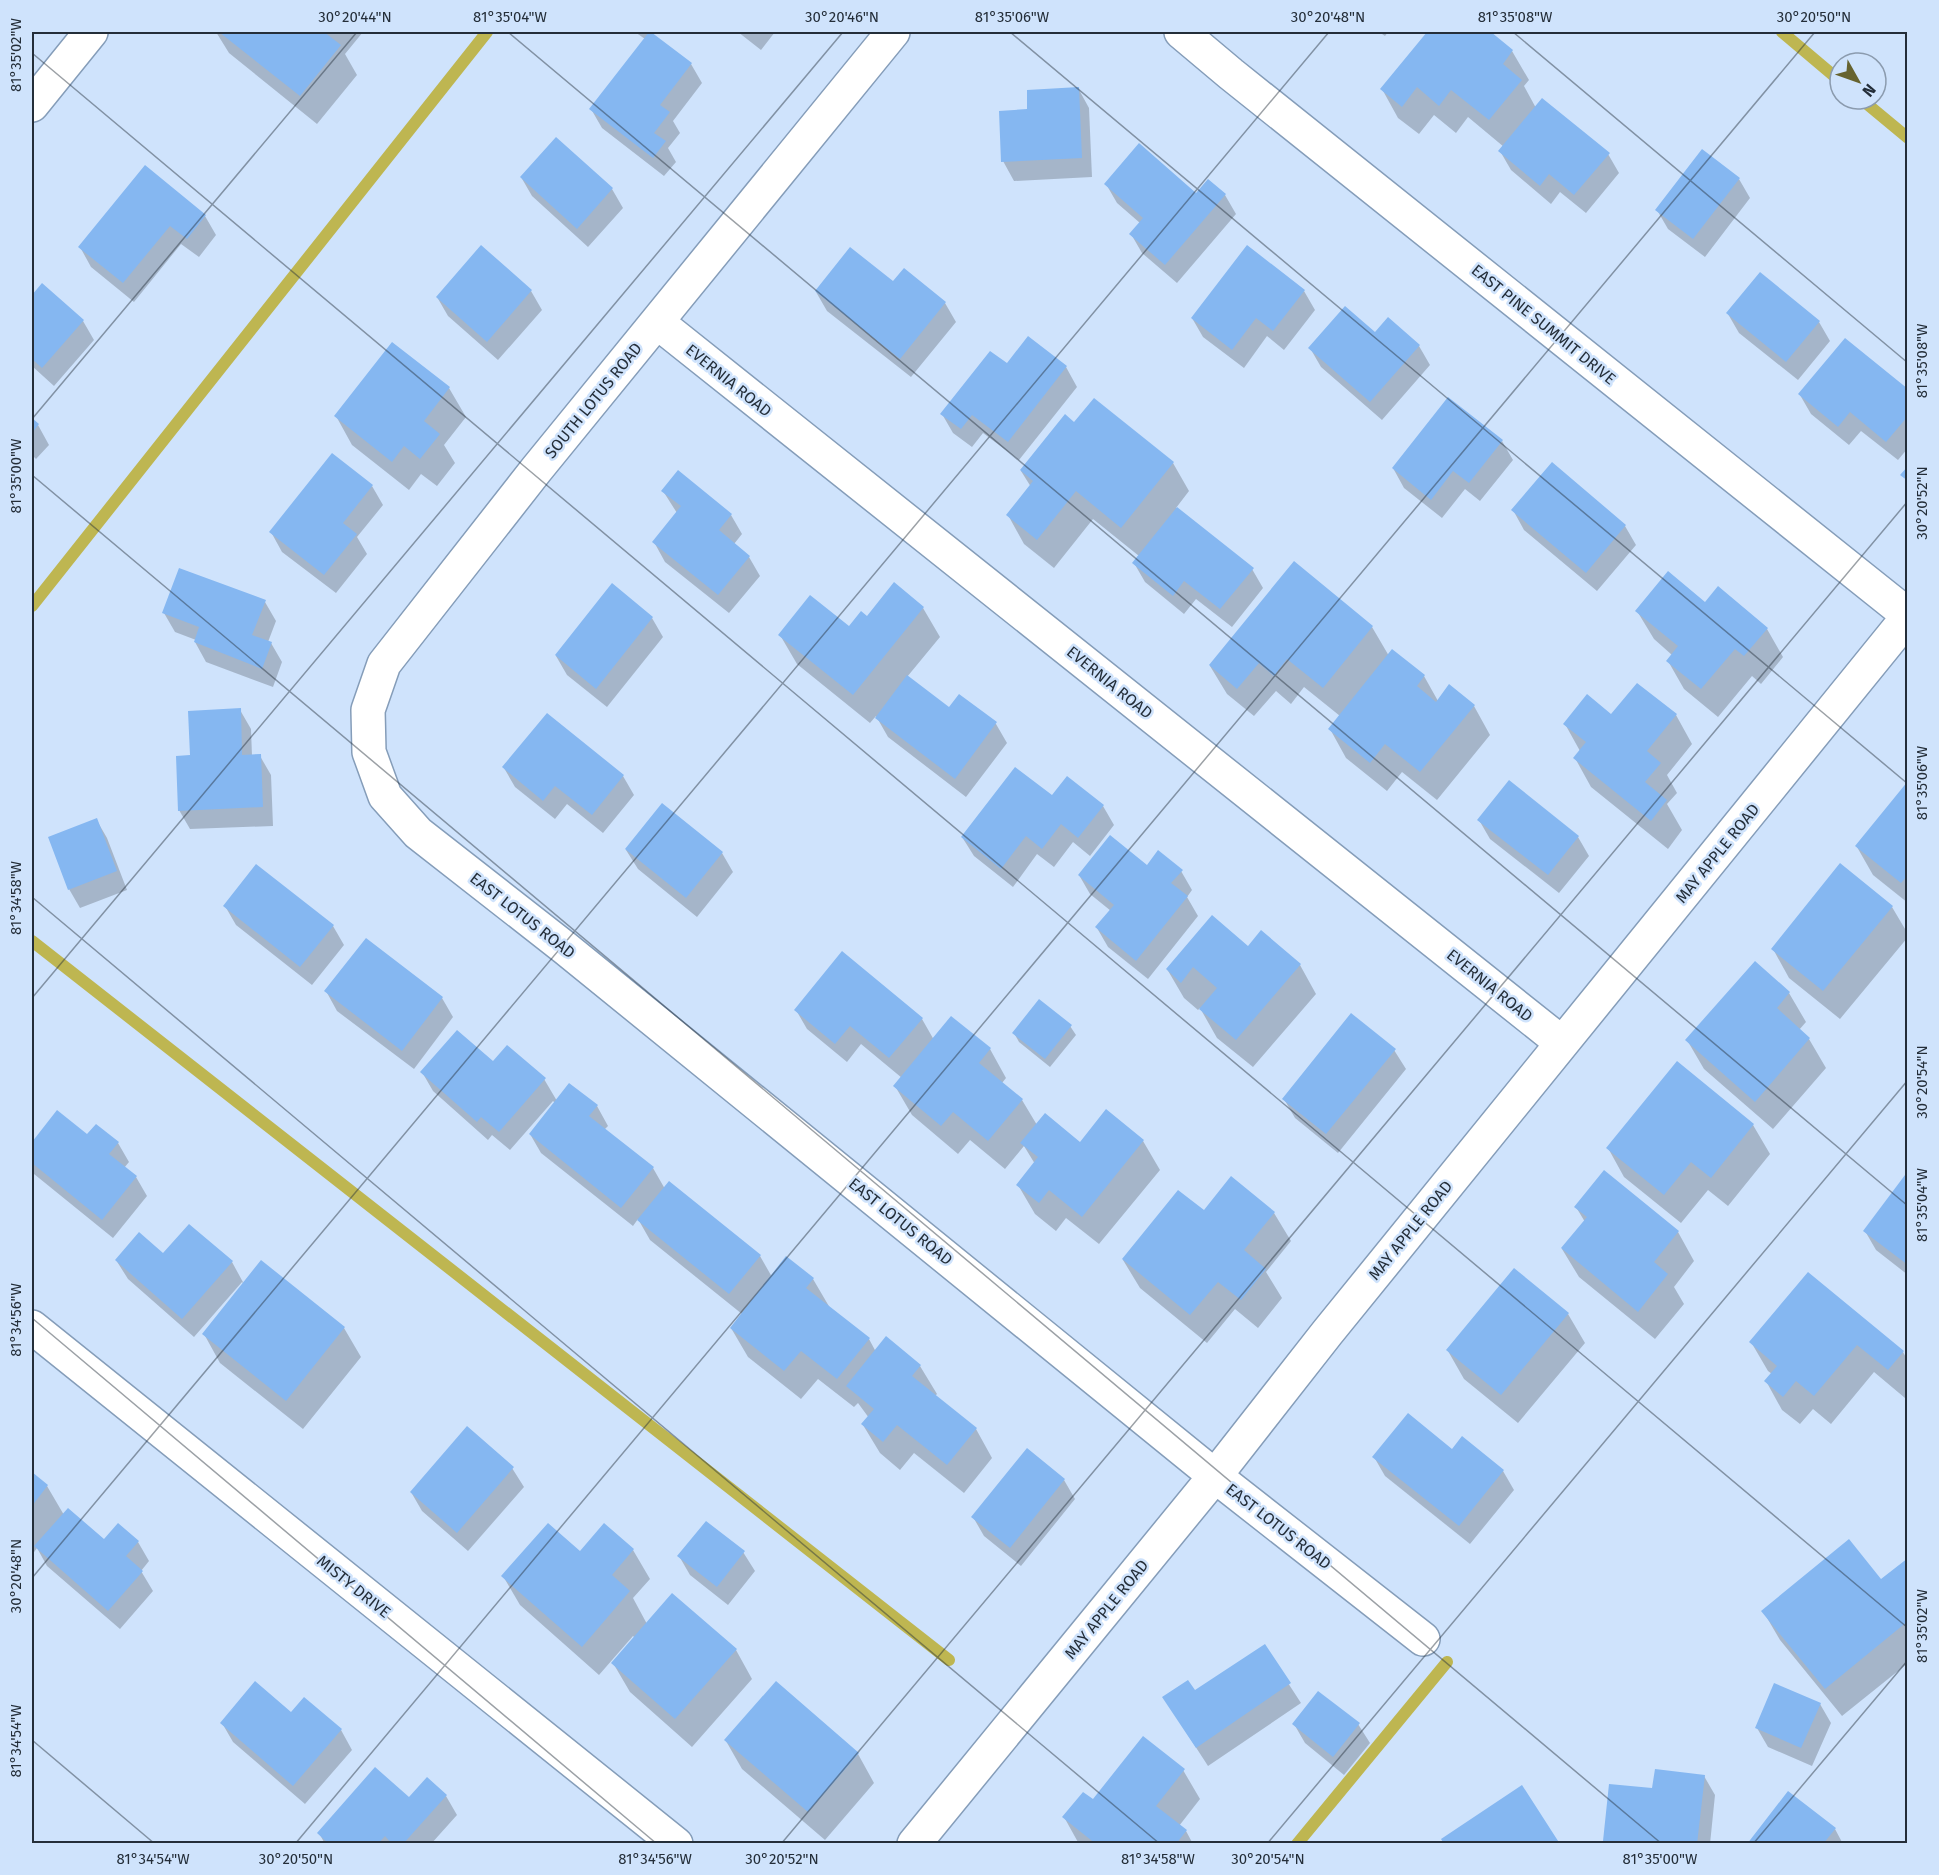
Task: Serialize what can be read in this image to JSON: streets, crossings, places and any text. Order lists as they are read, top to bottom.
{
  "streets": {
    "street": [
      "EAST PINE SUMMIT DRIVE",
      "EVERNIA ROAD",
      "SOUTH LOTUS ROAD",
      "MAY APPLE ROAD",
      "EAST LOTUS ROAD",
      "MISTY DRIVE"
    ]
  },
  "crossings": [
    ["EAST PINE SUMMIT DRIVE", "MAY APPLE ROAD"],
    ["EVERNIA ROAD", "SOUTH LOTUS ROAD"],
    ["EVERNIA ROAD", "MAY APPLE ROAD"],
    ["SOUTH LOTUS ROAD", "EAST LOTUS ROAD"],
    ["MAY APPLE ROAD", "EAST LOTUS ROAD"]
  ],
  "north": "bottom right",
  "coordinates": [
    "30°20'44\"N",
    "81°35'04\"W",
    "30°20'46\"N",
    "81°35'06\"W",
    "30°20'48\"N",
    "81°35'08\"W",
    "30°20'50\"N",
    "81°35'02\"W",
    "81°35'00\"W",
    "30°20'52\"N",
    "81°34'58\"W",
    "30°20'54\"N",
    "81°34'56\"W",
    "81°34'54\"W"
  ]
}
